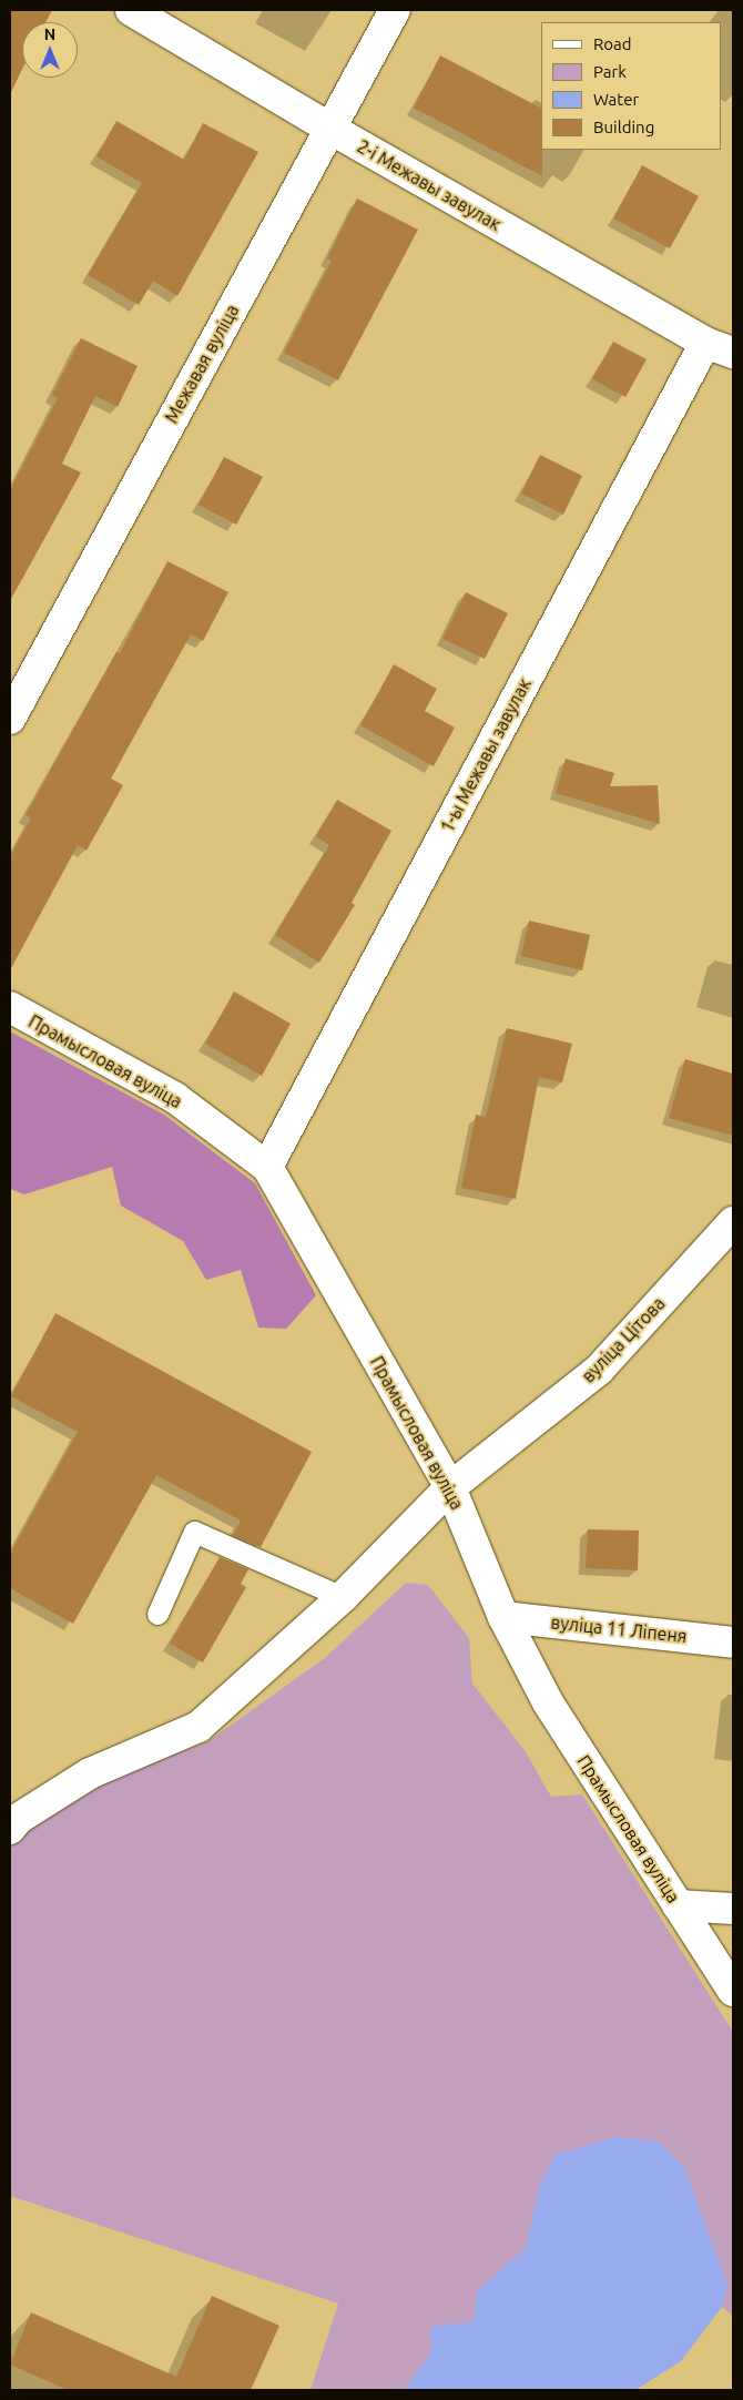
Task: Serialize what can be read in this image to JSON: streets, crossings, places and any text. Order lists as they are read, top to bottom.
{
  "streets": {
    "street": [
      "2-і Межавы завулак",
      "Межавая вуліца",
      "1-ы Межавы завулак",
      "Прамысловая вуліца",
      "вуліца Цітова",
      "вуліца 11 Ліпеня"
    ]
  },
  "crossings": [
    ["2-і Межавы завулак", "Межавая вуліца"],
    ["2-і Межавы завулак", "1-ы Межавы завулак"],
    ["1-ы Межавы завулак", "Прамысловая вуліца"],
    ["Прамысловая вуліца", "вуліца Цітова"],
    ["Прамысловая вуліца", "вуліца 11 Ліпеня"]
  ],
  "legend": [
    "Road",
    "Park",
    "Water",
    "Building"
  ],
  "north": "top"
}
